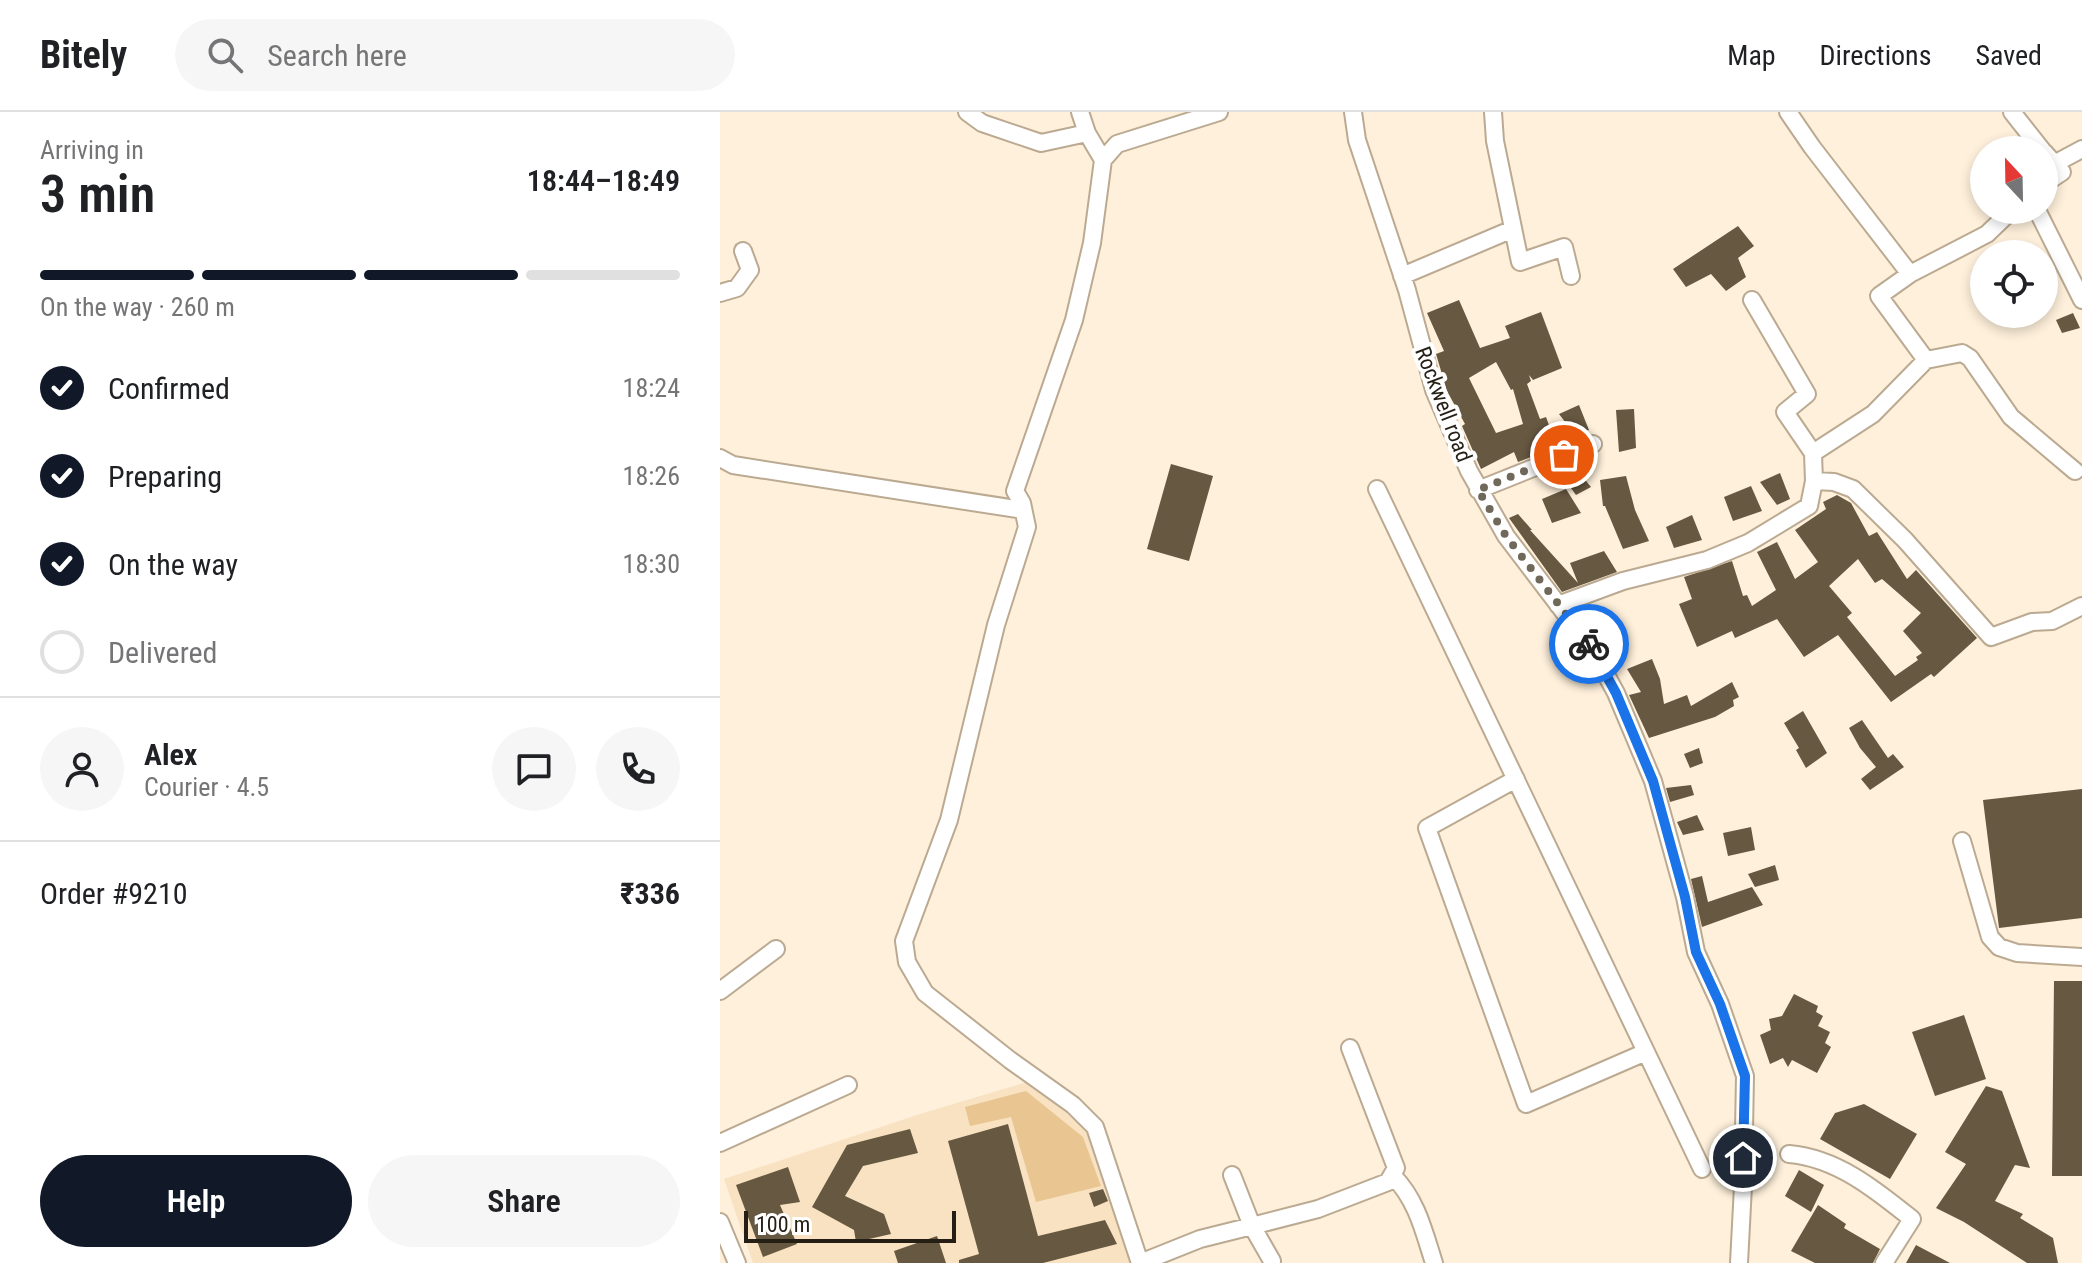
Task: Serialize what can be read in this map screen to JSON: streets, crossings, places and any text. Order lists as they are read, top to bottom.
{
  "streets": {
    "street": ["Rockwell road"]
  },
  "scale_bar": "100 m",
  "north": "top",
  "page": {
    "header": "Bitely",
    "search": "Search here",
    "nav": ["Map", "Directions", "Saved"],
    "heading": ["3 min", "Arriving in", "18:44–18:49"],
    "panel": [
      "Alex",
      "Courier · 4.5",
      "Order #9210",
      "₹336"
    ],
    "bar": "On the way · 260 m",
    "list": [
      ["Confirmed", "18:24"],
      ["Preparing", "18:26"],
      ["On the way", "18:30"],
      "Delivered"
    ],
    "buttons": ["Help", "Share"],
    "scale": "100 m"
  }
}
